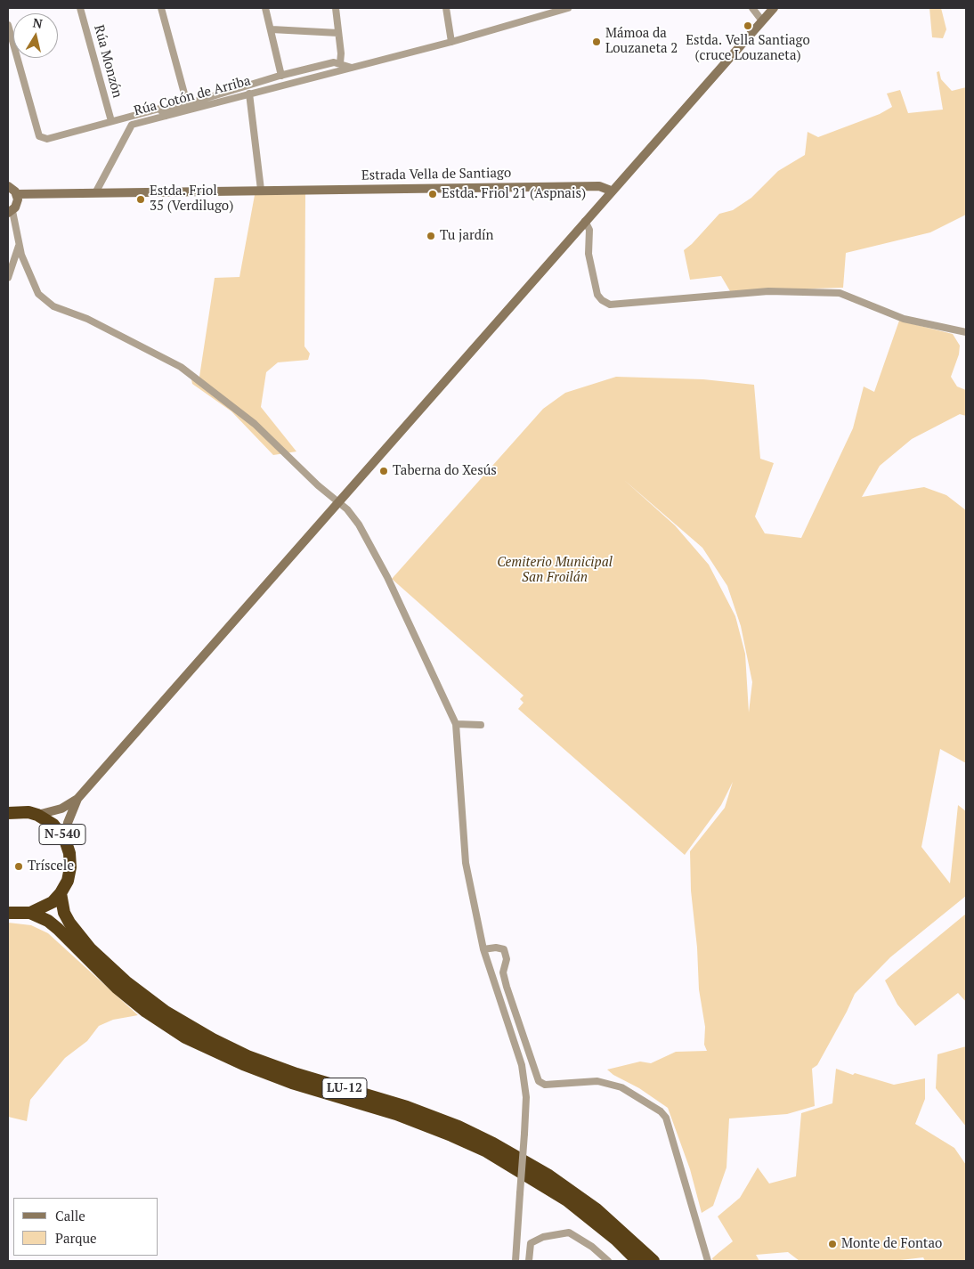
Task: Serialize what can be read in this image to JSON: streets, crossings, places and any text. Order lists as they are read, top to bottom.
{
  "streets": {
    "highway": ["N-540", "LU-12"],
    "street": ["Rúa Monzón", "Rúa Cotón de Arriba", "Estrada Vella de Santiago"]
  },
  "crossings": [
    ["Rúa Cotón de Arriba", "Estrada Vella de Santiago"],
    ["N-540", "LU-12"]
  ],
  "parks": ["Cemiterio Municipal San Froilán"],
  "places": [
    "Estda. Vella Santiago (cruce Louzaneta)",
    "Mámoa da Louzaneta 2",
    "Estda. Friol 21 (Aspnais)",
    "Estda. Friol 35 (Verdilugo)",
    "Tu jardín",
    "Taberna do Xesús",
    "Tríscele",
    "Monte de Fontao"
  ],
  "legend": ["Calle", "Parque"],
  "north": "top"
}
